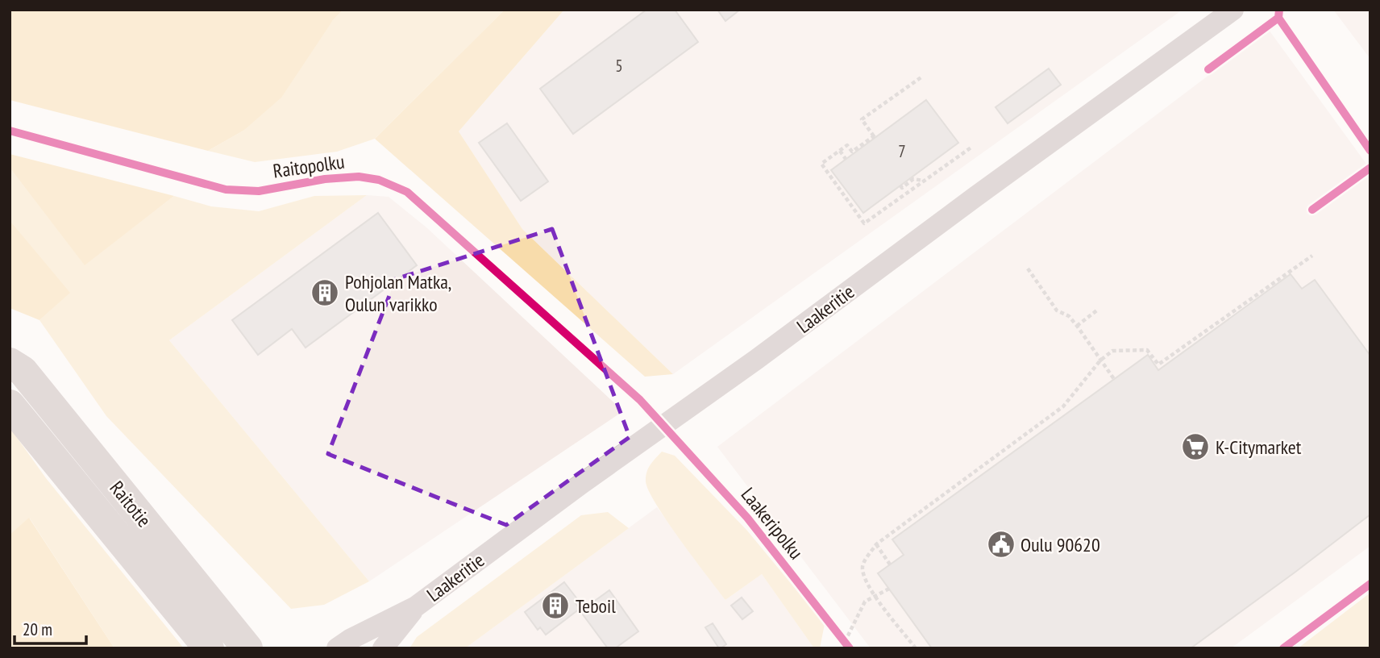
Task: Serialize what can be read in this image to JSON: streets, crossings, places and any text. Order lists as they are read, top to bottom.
{
  "streets": {
    "main road": ["Raitotie"],
    "street": ["Laakeritie"],
    "cycle path": ["Raitopolku"]
  },
  "places": {
    "building": ["Pohjolan Matka, Oulun varikko", "Teboil"],
    "supermarket": ["K-Citymarket"],
    "public building": ["Oulu 90620"]
  },
  "house_numbers": ["5", "7"],
  "scale_bar": "20 m"
}
